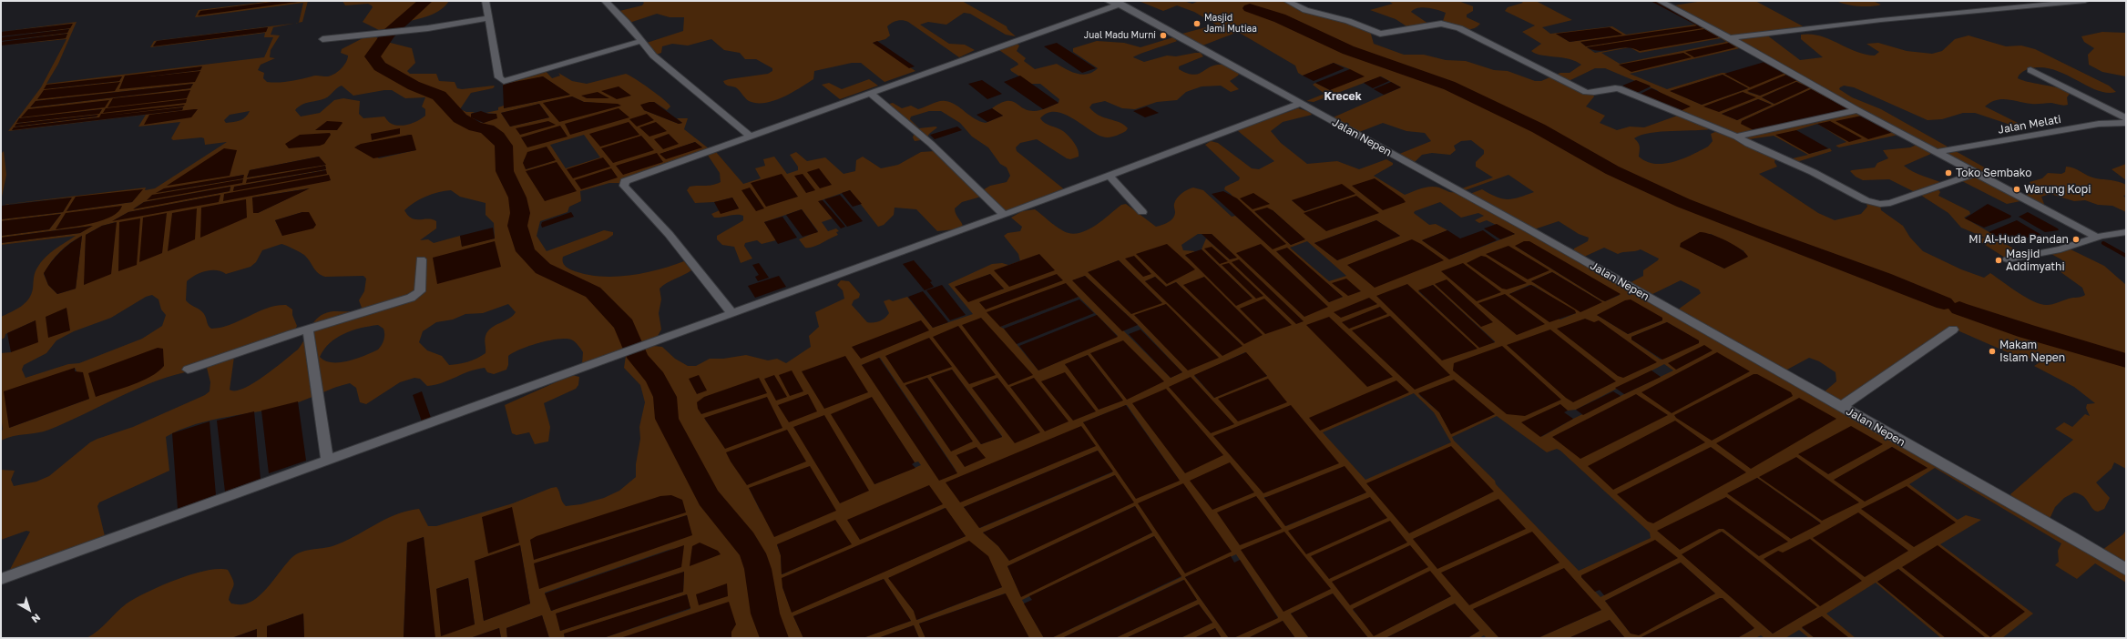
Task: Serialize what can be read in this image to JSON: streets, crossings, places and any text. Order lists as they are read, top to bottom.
{
  "streets": {
    "street": ["Jalan Melati", "Jalan Nepen"]
  },
  "districts": ["Krecek"],
  "places": [
    "Masjid Jami Mutiaa",
    "Jual Madu Murni",
    "Toko Sembako",
    "Warung Kopi",
    "MI Al-Huda Pandan",
    "Masjid Addimyathi",
    "Makam Islam Nepen"
  ],
  "north": "bottom right"
}
